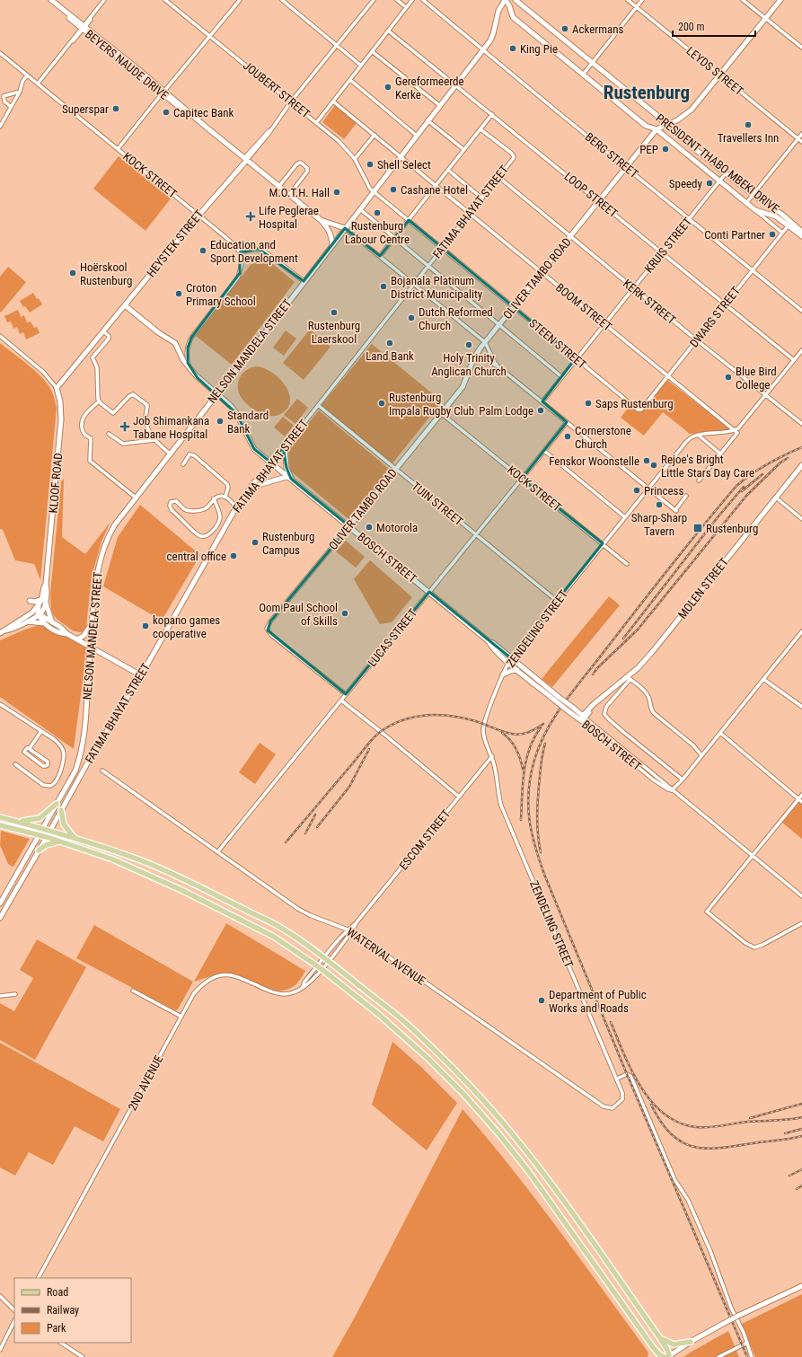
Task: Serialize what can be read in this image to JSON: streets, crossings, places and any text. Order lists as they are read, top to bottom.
{
  "streets": {
    "street": [
      "BEYERS NAUDE DRIVE",
      "LEYDS STREET",
      "JOUBERT STREET",
      "BERG STREET",
      "PRESIDENT THABO MBEKI DRIVE",
      "KOCK STREET",
      "LOOP STREET",
      "FATIMA BHAYAT STREET",
      "HEYSTEK STREET",
      "KRUIS STREET",
      "OLIVER TAMBO ROAD",
      "KERK STREET",
      "BOOM STREET",
      "DWARS STREET",
      "STEEN STREET",
      "NELSON MANDELA STREET",
      "KLOOF ROAD",
      "TUIN STREET",
      "BOSCH STREET",
      "MOLEN STREET",
      "ZENDELING STREET",
      "LUCAS STREET",
      "ESCOM STREET",
      "WATERVAL AVENUE",
      "2ND AVENUE"
    ]
  },
  "crossings": [
    ["BEYERS NAUDE DRIVE", "FATIMA BHAYAT STREET"],
    ["BEYERS NAUDE DRIVE", "HEYSTEK STREET"],
    ["BEYERS NAUDE DRIVE", "KRUIS STREET"],
    ["BEYERS NAUDE DRIVE", "OLIVER TAMBO ROAD"],
    ["BEYERS NAUDE DRIVE", "NELSON MANDELA STREET"],
    ["BEYERS NAUDE DRIVE", "ZENDELING STREET"],
    ["BEYERS NAUDE DRIVE", "LUCAS STREET"],
    ["JOUBERT STREET", "HEYSTEK STREET"],
    ["JOUBERT STREET", "STEEN STREET"],
    ["JOUBERT STREET", "NELSON MANDELA STREET"],
    ["BERG STREET", "KRUIS STREET"],
    ["BERG STREET", "OLIVER TAMBO ROAD"],
    ["BERG STREET", "DWARS STREET"],
    ["BERG STREET", "NELSON MANDELA STREET"],
    ["PRESIDENT THABO MBEKI DRIVE", "KRUIS STREET"],
    ["PRESIDENT THABO MBEKI DRIVE", "OLIVER TAMBO ROAD"],
    ["PRESIDENT THABO MBEKI DRIVE", "DWARS STREET"],
    ["PRESIDENT THABO MBEKI DRIVE", "NELSON MANDELA STREET"],
    ["KOCK STREET", "HEYSTEK STREET"],
    ["KOCK STREET", "OLIVER TAMBO ROAD"],
    ["KOCK STREET", "ZENDELING STREET"],
    ["KOCK STREET", "LUCAS STREET"],
    ["LOOP STREET", "KRUIS STREET"],
    ["LOOP STREET", "OLIVER TAMBO ROAD"],
    ["LOOP STREET", "DWARS STREET"],
    ["LOOP STREET", "NELSON MANDELA STREET"],
    ["FATIMA BHAYAT STREET", "KERK STREET"],
    ["FATIMA BHAYAT STREET", "BOOM STREET"],
    ["FATIMA BHAYAT STREET", "STEEN STREET"],
    ["FATIMA BHAYAT STREET", "TUIN STREET"],
    ["FATIMA BHAYAT STREET", "BOSCH STREET"],
    ["HEYSTEK STREET", "KLOOF ROAD"],
    ["HEYSTEK STREET", "BOSCH STREET"],
    ["KRUIS STREET", "KERK STREET"],
    ["KRUIS STREET", "BOOM STREET"],
    ["KRUIS STREET", "STEEN STREET"],
    ["OLIVER TAMBO ROAD", "KERK STREET"],
    ["OLIVER TAMBO ROAD", "BOOM STREET"],
    ["OLIVER TAMBO ROAD", "STEEN STREET"],
    ["OLIVER TAMBO ROAD", "TUIN STREET"],
    ["OLIVER TAMBO ROAD", "BOSCH STREET"],
    ["OLIVER TAMBO ROAD", "LUCAS STREET"],
    ["KERK STREET", "DWARS STREET"],
    ["BOOM STREET", "DWARS STREET"],
    ["BOOM STREET", "NELSON MANDELA STREET"],
    ["DWARS STREET", "STEEN STREET"],
    ["STEEN STREET", "NELSON MANDELA STREET"],
    ["NELSON MANDELA STREET", "BOSCH STREET"],
    ["TUIN STREET", "ZENDELING STREET"],
    ["TUIN STREET", "LUCAS STREET"],
    ["BOSCH STREET", "ZENDELING STREET"],
    ["BOSCH STREET", "LUCAS STREET"],
    ["ZENDELING STREET", "ESCOM STREET"],
    ["ZENDELING STREET", "WATERVAL AVENUE"],
    ["LUCAS STREET", "WATERVAL AVENUE"],
    ["ESCOM STREET", "WATERVAL AVENUE"],
    ["ESCOM STREET", "2ND AVENUE"]
  ],
  "districts": ["Rustenburg"],
  "places": {
    "other": [
      "Ackermans",
      "King Pie",
      "Gereformeerde Kerke",
      "Superspar",
      "Capitec Bank",
      "Travellers Inn",
      "PEP",
      "Shell Select",
      "Speedy",
      "Cashane Hotel",
      "M.O.T.H. Hall",
      "Rustenburg Labour Centre",
      "Conti Partner",
      "Education and Sport Development",
      "Hoërskool Rustenburg",
      "Bojanala Platinum District Municipality",
      "Croton Primary School",
      "Rustenburg Laerskool",
      "Dutch Reformed Church",
      "Land Bank",
      "Holy Trinity Anglican Church",
      "Blue Bird College",
      "Rustenburg Impala Rugby Club",
      "Saps Rustenburg",
      "Palm Lodge",
      "Standard Bank",
      "Cornerstone Church",
      "Fenskor Woonstelle",
      "Rejoe's Bright Little Stars Day Care",
      "Princess",
      "Sharp-Sharp Tavern",
      "Motorola",
      "Rustenburg Campus",
      "central office",
      "Oom Paul School of Skills",
      "kopano games cooperative",
      "Department of Public Works and Roads"
    ],
    "health": ["Life Peglerae Hospital", "Job Shimankana Tabane Hospital"],
    "transit": ["Rustenburg"]
  },
  "legend": ["Road", "Railway", "Park"],
  "scale_bar": "200 m"
}
